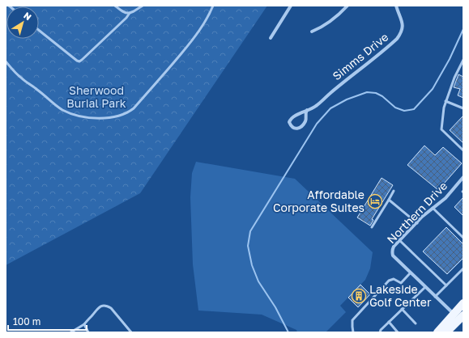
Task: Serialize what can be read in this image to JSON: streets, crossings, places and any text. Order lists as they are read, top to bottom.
{
  "streets": {
    "street": ["Simms Drive", "Northern Drive"]
  },
  "parks": ["Sherwood Burial Park"],
  "places": {
    "hotel": ["Affordable Corporate Suites"],
    "building": ["Lakeside Golf Center"]
  },
  "scale_bar": "100 m",
  "north": "top right"
}
